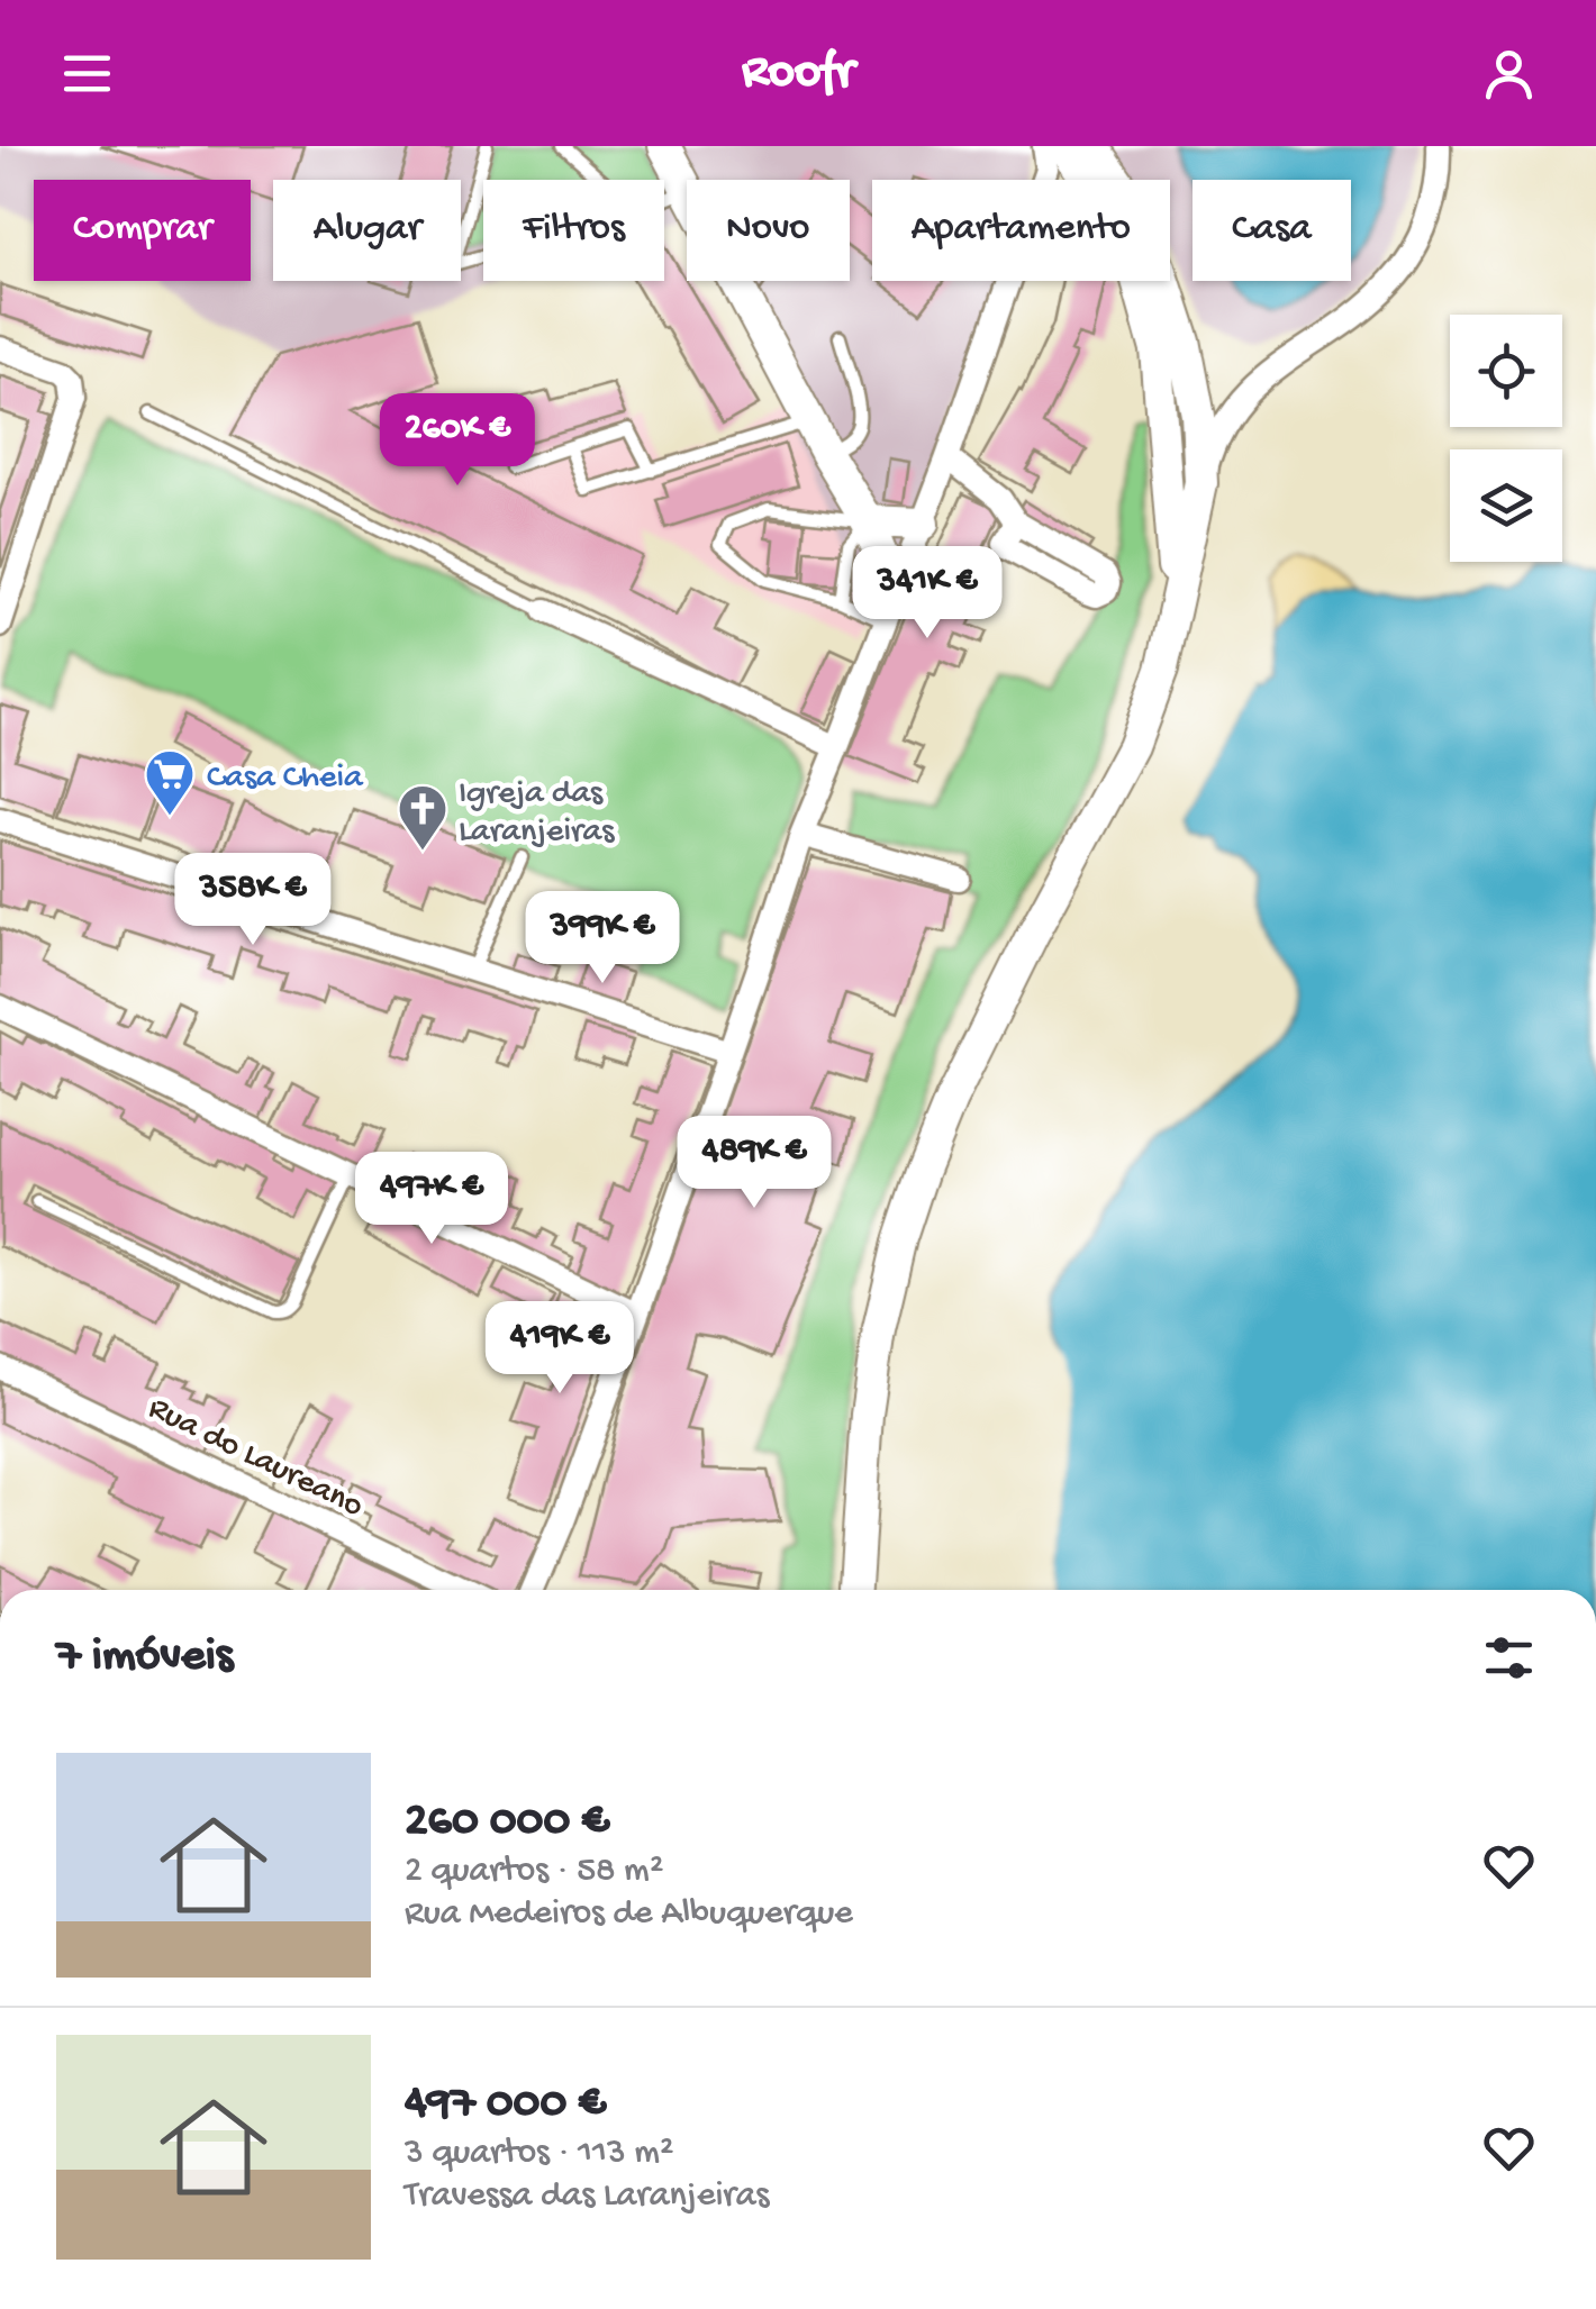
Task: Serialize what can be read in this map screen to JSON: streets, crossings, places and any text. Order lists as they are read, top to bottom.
{
  "streets": {
    "street": ["Rua do Laureano"]
  },
  "places": {
    "supermarket": ["Casa Cheia"],
    "church": ["Igreja das Laranjeiras"]
  },
  "page": {
    "header": "Roofr",
    "chip": [
      "Comprar",
      "Alugar",
      "Filtros",
      "Novo",
      "Apartamento",
      "Casa"
    ],
    "price": [
      "260K €",
      "341K €",
      "358K €",
      "399K €",
      "489K €",
      "497K €",
      "419K €"
    ],
    "heading": "7 imóveis",
    "list": [
      {
        "name": "260 000 €",
        "note": "2 quartos · 58 m² · Rua Medeiros de Albuquerque"
      },
      {
        "name": "497 000 €",
        "note": "3 quartos · 113 m² · Travessa das Laranjeiras"
      }
    ]
  }
}
